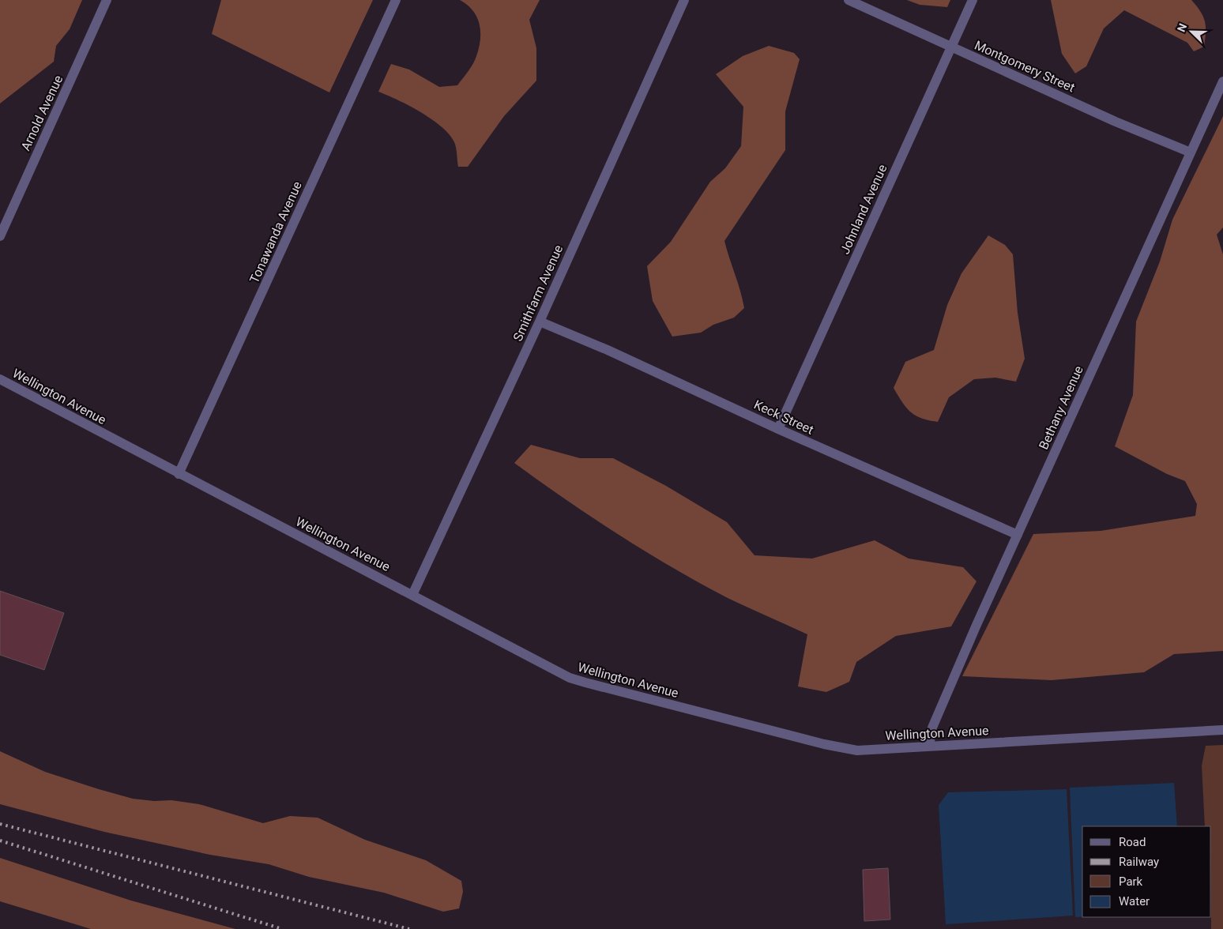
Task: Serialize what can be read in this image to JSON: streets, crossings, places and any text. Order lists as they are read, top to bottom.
{
  "streets": {
    "street": [
      "Montgomery Street",
      "Arnold Avenue",
      "Johnland Avenue",
      "Tonawanda Avenue",
      "Smithfarm Avenue",
      "Wellington Avenue",
      "Bethany Avenue",
      "Keck Street"
    ]
  },
  "crossings": [
    ["Montgomery Street", "Johnland Avenue"],
    ["Montgomery Street", "Bethany Avenue"],
    ["Johnland Avenue", "Keck Street"],
    ["Tonawanda Avenue", "Wellington Avenue"],
    ["Smithfarm Avenue", "Wellington Avenue"],
    ["Smithfarm Avenue", "Keck Street"],
    ["Wellington Avenue", "Bethany Avenue"],
    ["Bethany Avenue", "Keck Street"]
  ],
  "legend": [
    "Road",
    "Railway",
    "Park",
    "Water"
  ],
  "north": "top left"
}
